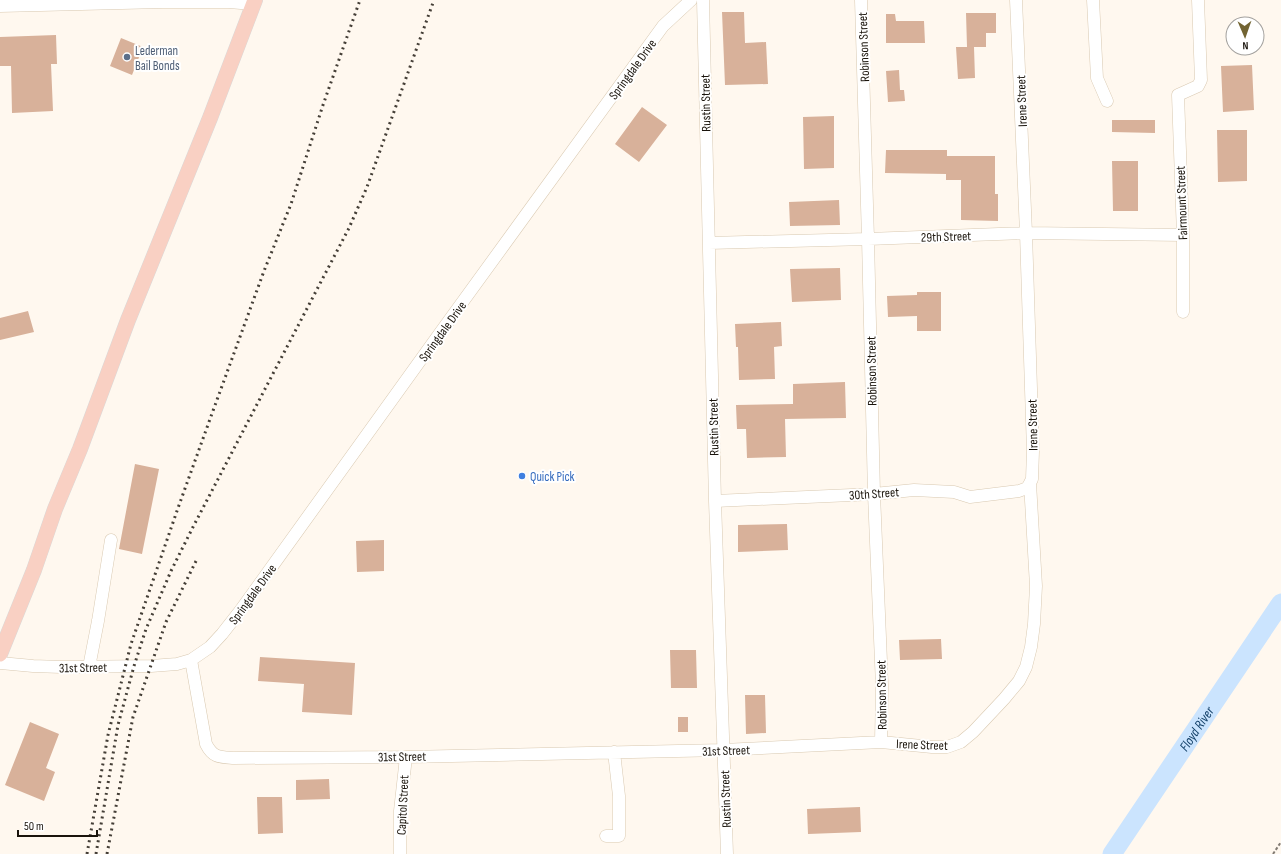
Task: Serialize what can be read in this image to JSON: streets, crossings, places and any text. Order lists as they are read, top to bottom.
{
  "streets": {
    "street": [
      "Robinson Street",
      "Springdale Drive",
      "Irene Street",
      "Rustin Street",
      "Fairmount Street",
      "29th Street",
      "30th Street",
      "31st Street",
      "Capitol Street"
    ]
  },
  "crossings": [
    ["Robinson Street", "Irene Street"],
    ["Robinson Street", "29th Street"],
    ["Robinson Street", "30th Street"],
    ["Robinson Street", "31st Street"],
    ["Springdale Drive", "31st Street"],
    ["Irene Street", "29th Street"],
    ["Irene Street", "30th Street"],
    ["Irene Street", "31st Street"],
    ["Rustin Street", "29th Street"],
    ["Rustin Street", "30th Street"],
    ["Rustin Street", "31st Street"],
    ["Fairmount Street", "29th Street"],
    ["31st Street", "Capitol Street"]
  ],
  "water": ["Floyd River"],
  "places": ["Lederman Bail Bonds", "Quick Pick"],
  "scale_bar": "50 m",
  "north": "bottom"
}
